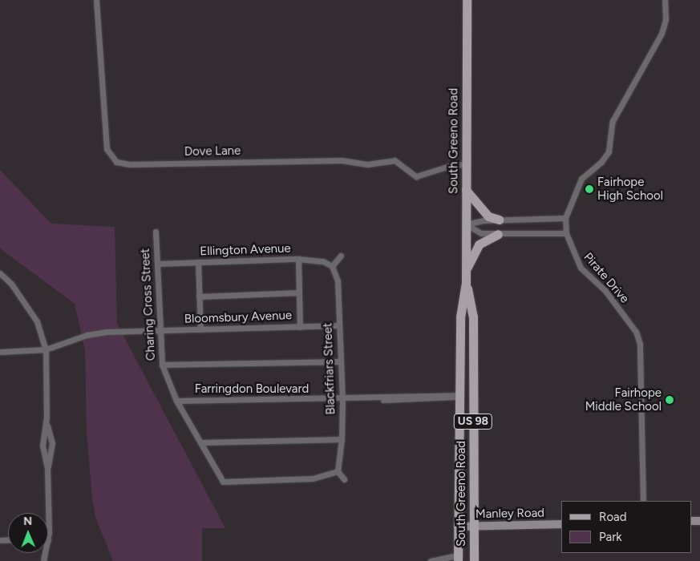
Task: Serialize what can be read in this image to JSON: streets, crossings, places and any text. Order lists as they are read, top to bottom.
{
  "streets": {
    "main road": ["South Greeno Road", "US 98"],
    "street": [
      "Dove Lane",
      "Ellington Avenue",
      "Pirate Drive",
      "Charing Cross Street",
      "Bloomsbury Avenue",
      "Blackfriars Street",
      "Farringdon Boulevard",
      "Manley Road"
    ]
  },
  "crossings": [
    ["South Greeno Road", "Dove Lane"],
    ["South Greeno Road", "Farringdon Boulevard"],
    ["South Greeno Road", "Manley Road"],
    ["Ellington Avenue", "Charing Cross Street"],
    ["Ellington Avenue", "Blackfriars Street"],
    ["Charing Cross Street", "Bloomsbury Avenue"],
    ["Charing Cross Street", "Blackfriars Street"],
    ["Charing Cross Street", "Farringdon Boulevard"],
    ["Bloomsbury Avenue", "Blackfriars Street"],
    ["Blackfriars Street", "Farringdon Boulevard"]
  ],
  "places": ["Fairhope High School", "Fairhope Middle School"],
  "legend": ["Road", "Park"],
  "north": "top"
}
